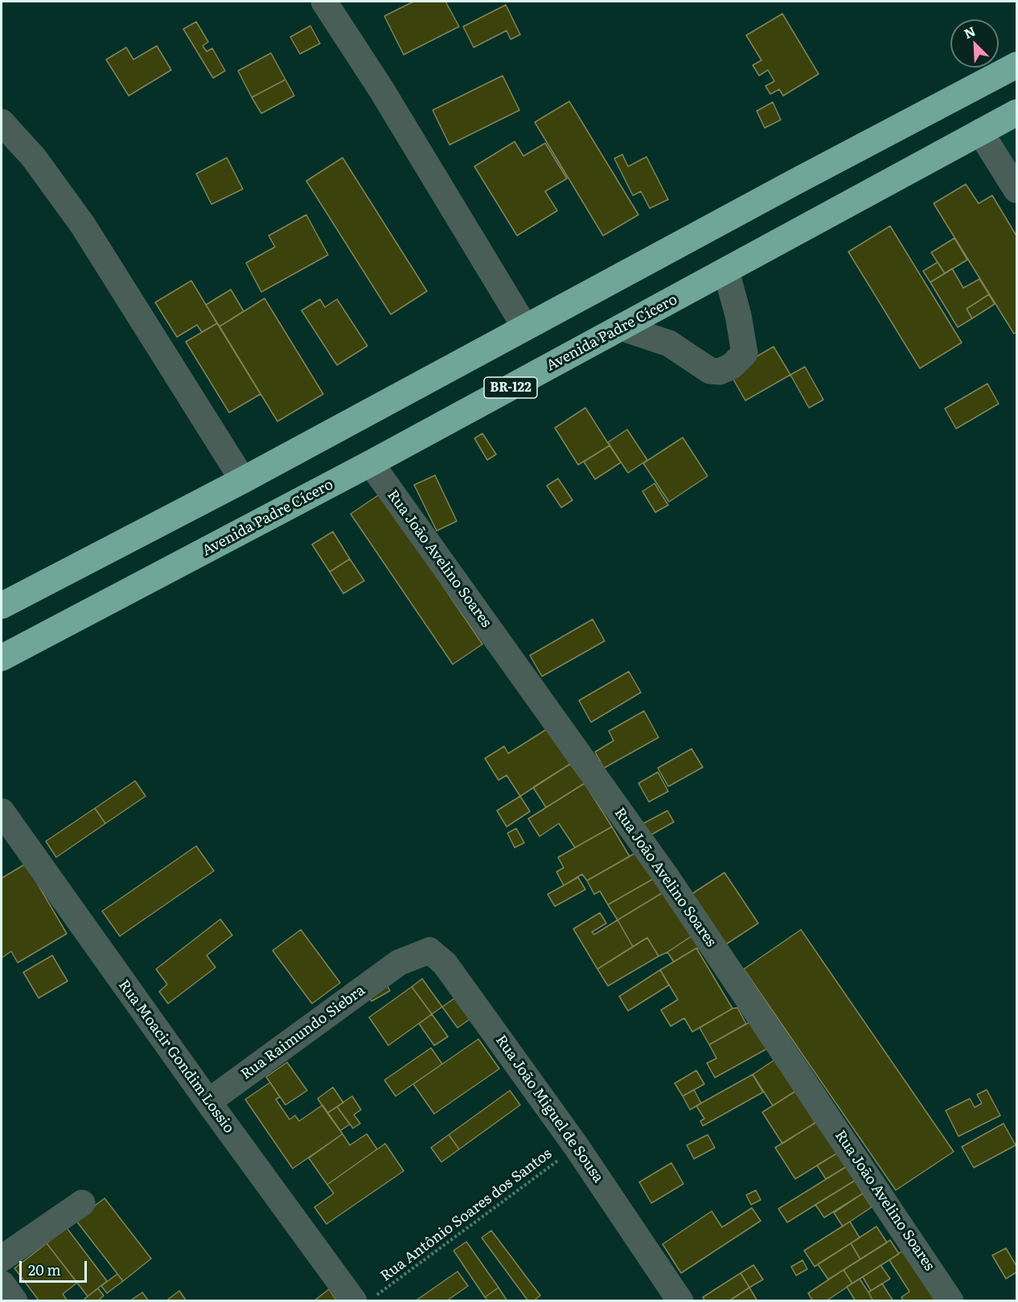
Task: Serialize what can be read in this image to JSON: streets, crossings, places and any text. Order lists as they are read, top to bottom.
{
  "streets": {
    "highway": ["Avenida Padre Cícero", "BR-122"],
    "street": [
      "Rua João Avelino Soares",
      "Rua Raimundo Siebra",
      "Rua Moacir Gondim Lossio",
      "Rua João Miguel de Sousa"
    ],
    "path": ["Rua Antônio Soares dos Santos"]
  },
  "crossings": [
    ["Avenida Padre Cícero", "Rua João Avelino Soares"],
    ["Rua Raimundo Siebra", "Rua Moacir Gondim Lossio"],
    ["Rua Raimundo Siebra", "Rua João Miguel de Sousa"],
    ["Rua Moacir Gondim Lossio", "Rua Antônio Soares dos Santos"],
    ["Rua João Miguel de Sousa", "Rua Antônio Soares dos Santos"]
  ],
  "scale_bar": "20 m",
  "north": "top left"
}
